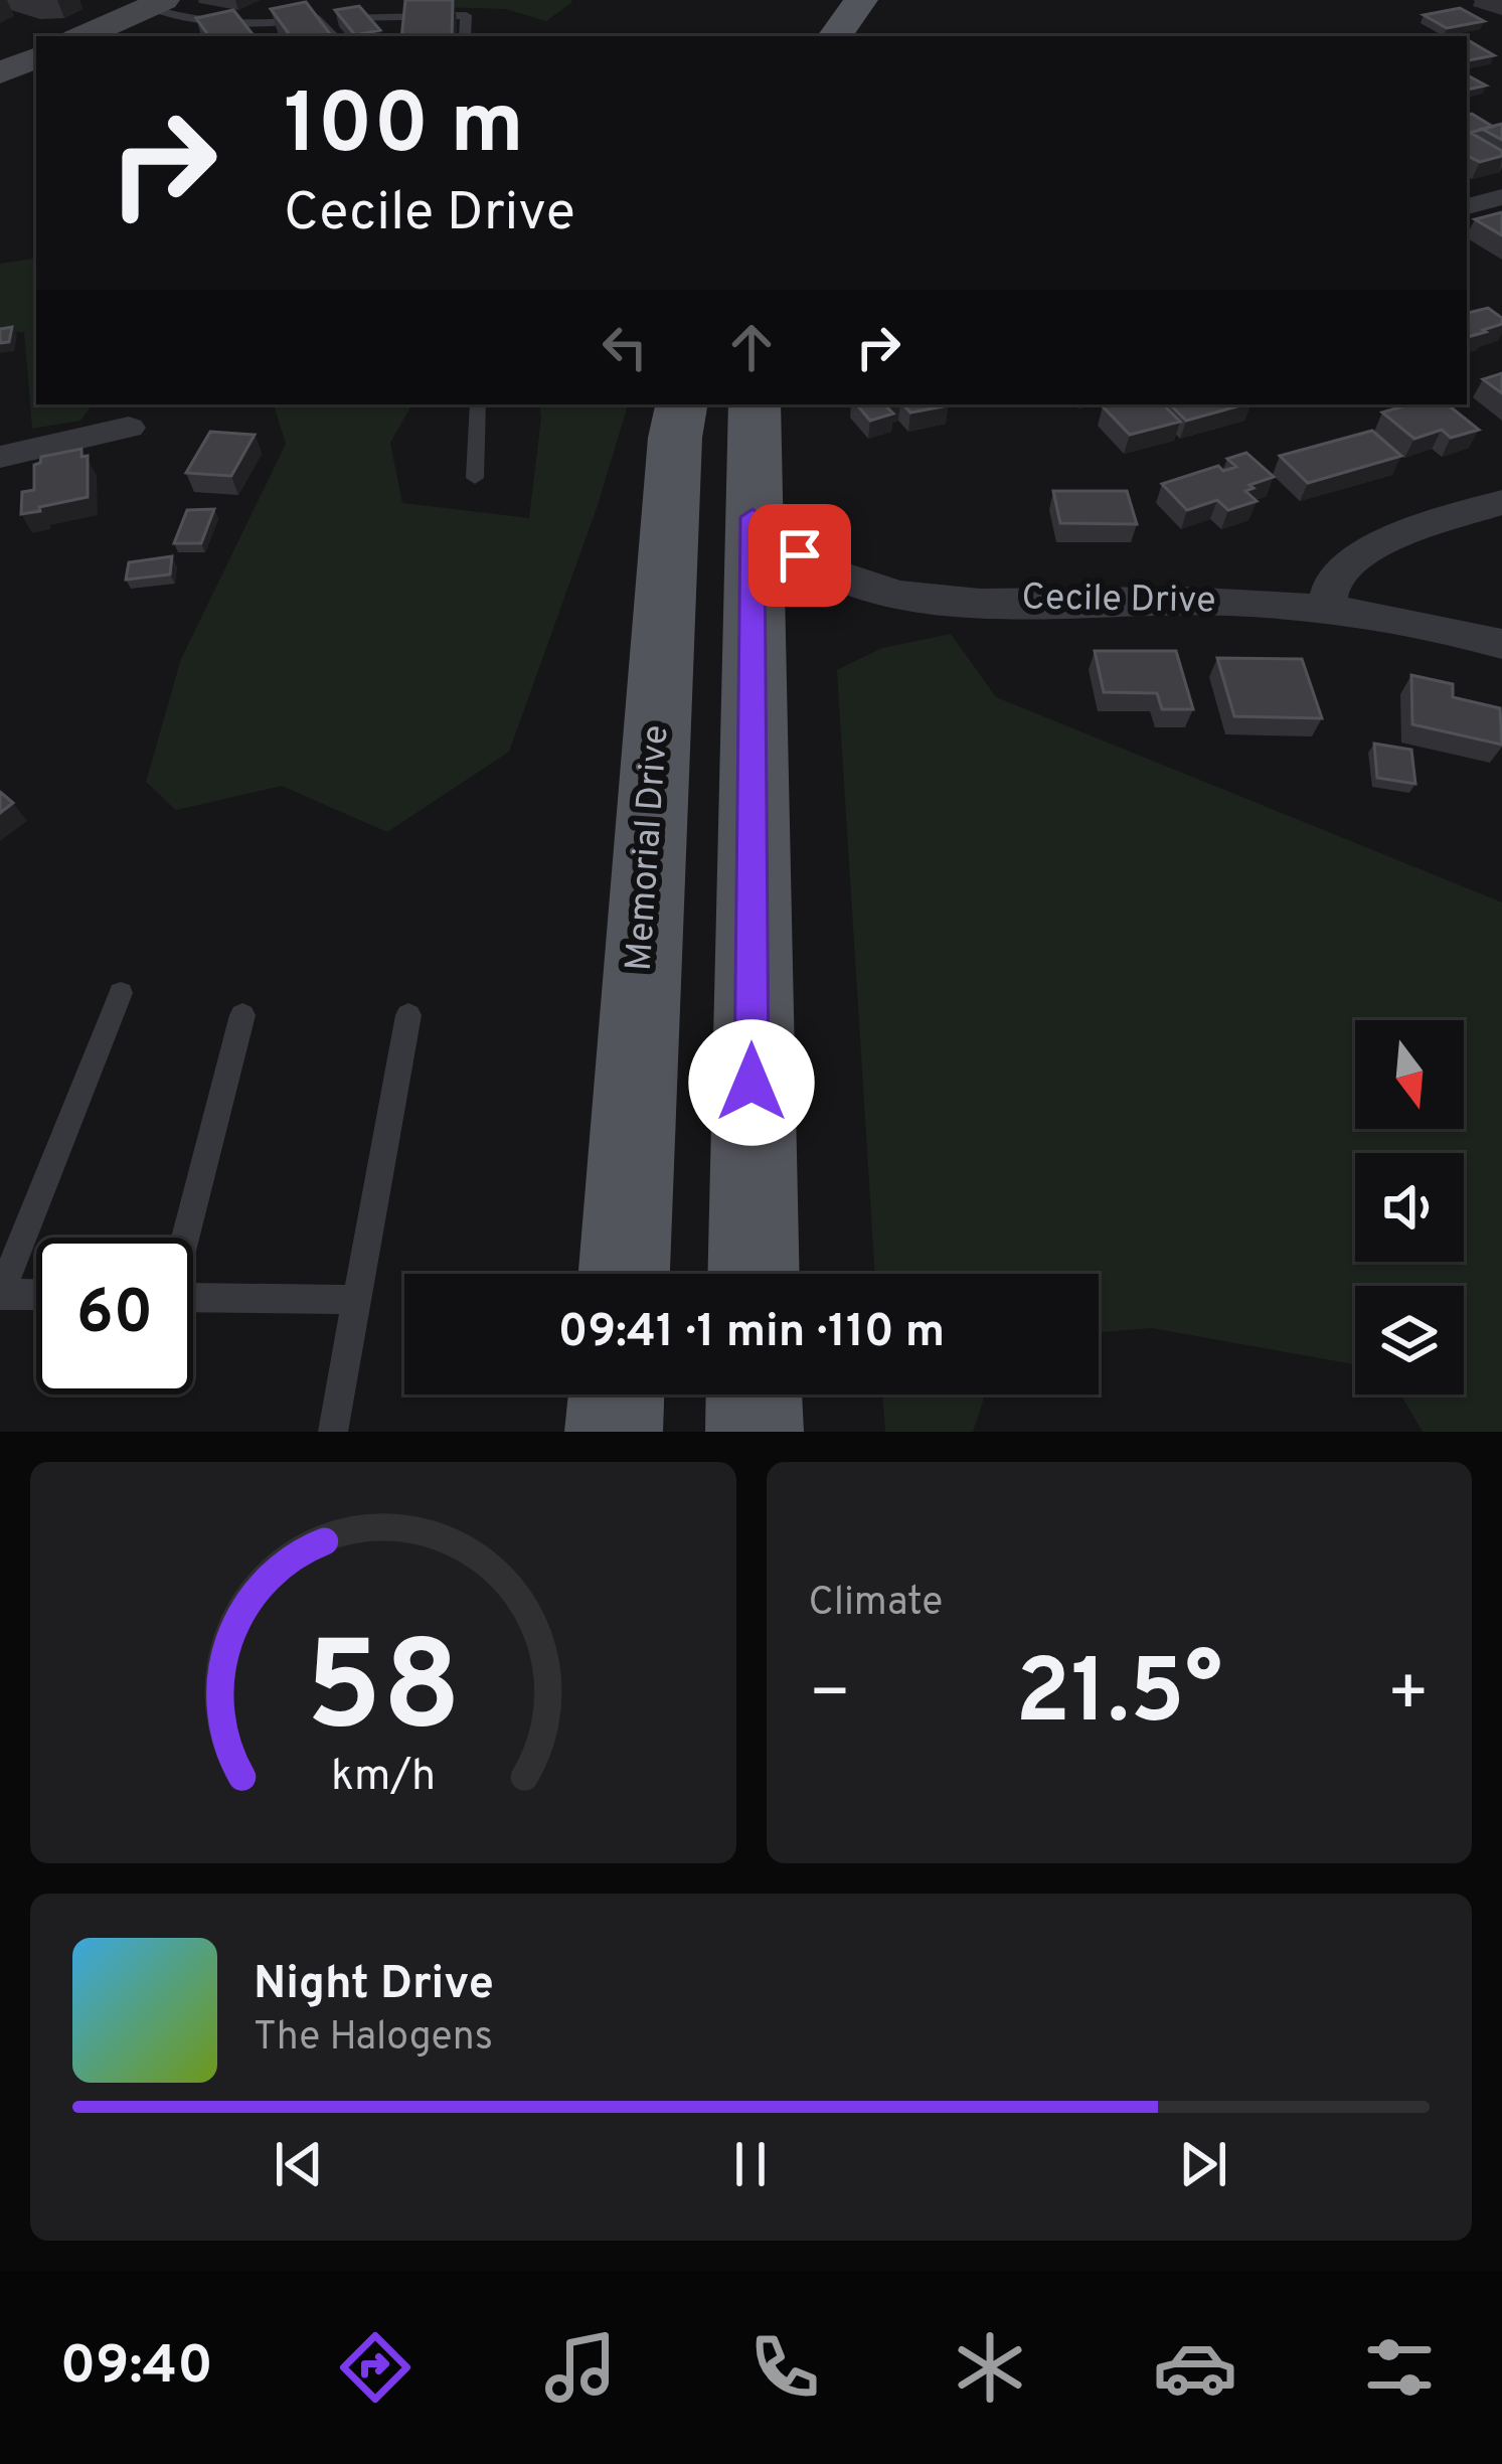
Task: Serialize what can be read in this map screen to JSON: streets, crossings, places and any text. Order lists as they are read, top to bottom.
{
  "streets": {
    "main road": ["Memorial Drive"],
    "street": ["Cecile Drive"]
  },
  "north": "bottom",
  "page": {
    "turn": ["100 m", "Cecile Drive"],
    "limit": "60",
    "trip": "09:41 · 1 min · 110 m",
    "tile": "Climate",
    "heat": ["−", "21.5°", "+"],
    "song": ["Night Drive", "The Halogens"],
    "tabs": "09:40",
    "gauge": ["58", "km/h"]
  }
}
